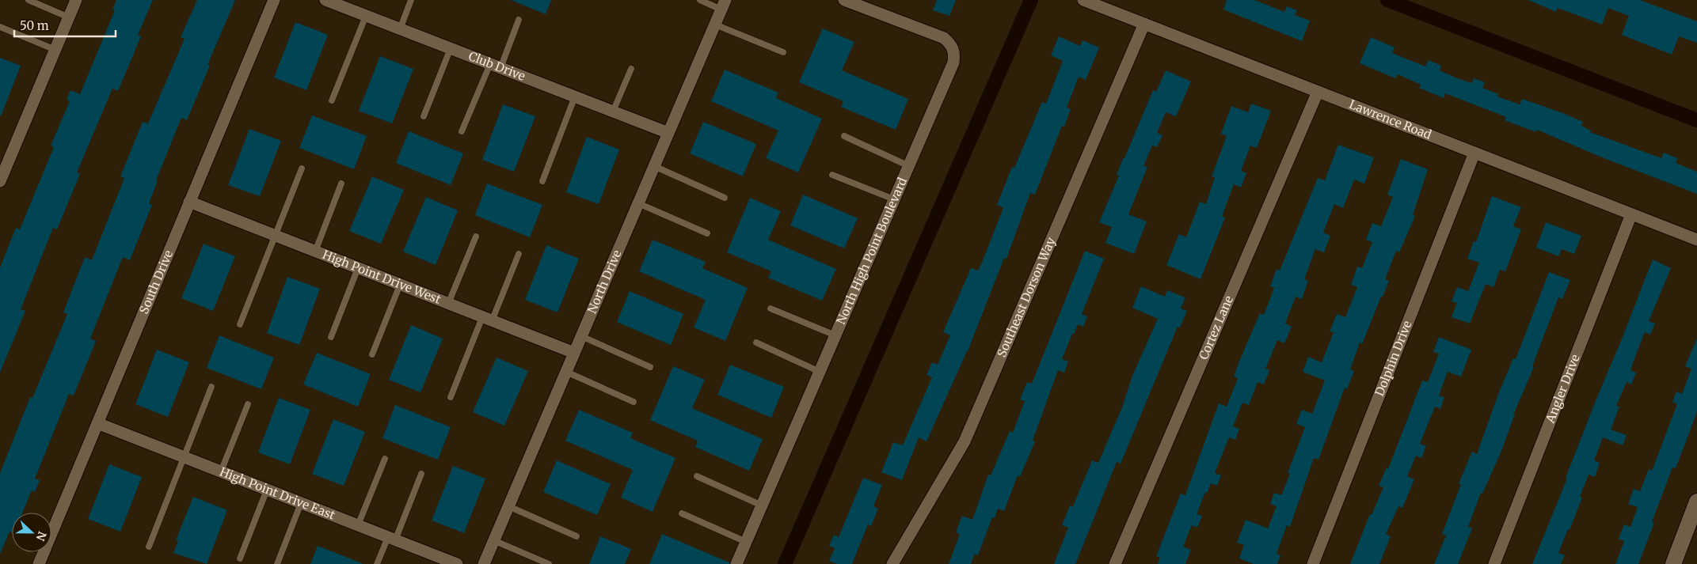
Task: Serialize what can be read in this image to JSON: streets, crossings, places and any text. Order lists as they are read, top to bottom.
{
  "streets": {
    "street": [
      "Club Drive",
      "Lawrence Road",
      "North High Point Boulevard",
      "High Point Drive West",
      "South Drive",
      "North Drive",
      "Southeast Dorson Way",
      "Cortez Lane",
      "Dolphin Drive",
      "Angler Drive",
      "High Point Drive East"
    ]
  },
  "crossings": [
    ["Club Drive", "North Drive"],
    ["Lawrence Road", "Southeast Dorson Way"],
    ["Lawrence Road", "Cortez Lane"],
    ["Lawrence Road", "Dolphin Drive"],
    ["Lawrence Road", "Angler Drive"],
    ["High Point Drive West", "South Drive"],
    ["High Point Drive West", "North Drive"],
    ["South Drive", "High Point Drive East"]
  ],
  "scale_bar": "50 m",
  "north": "right"
}
